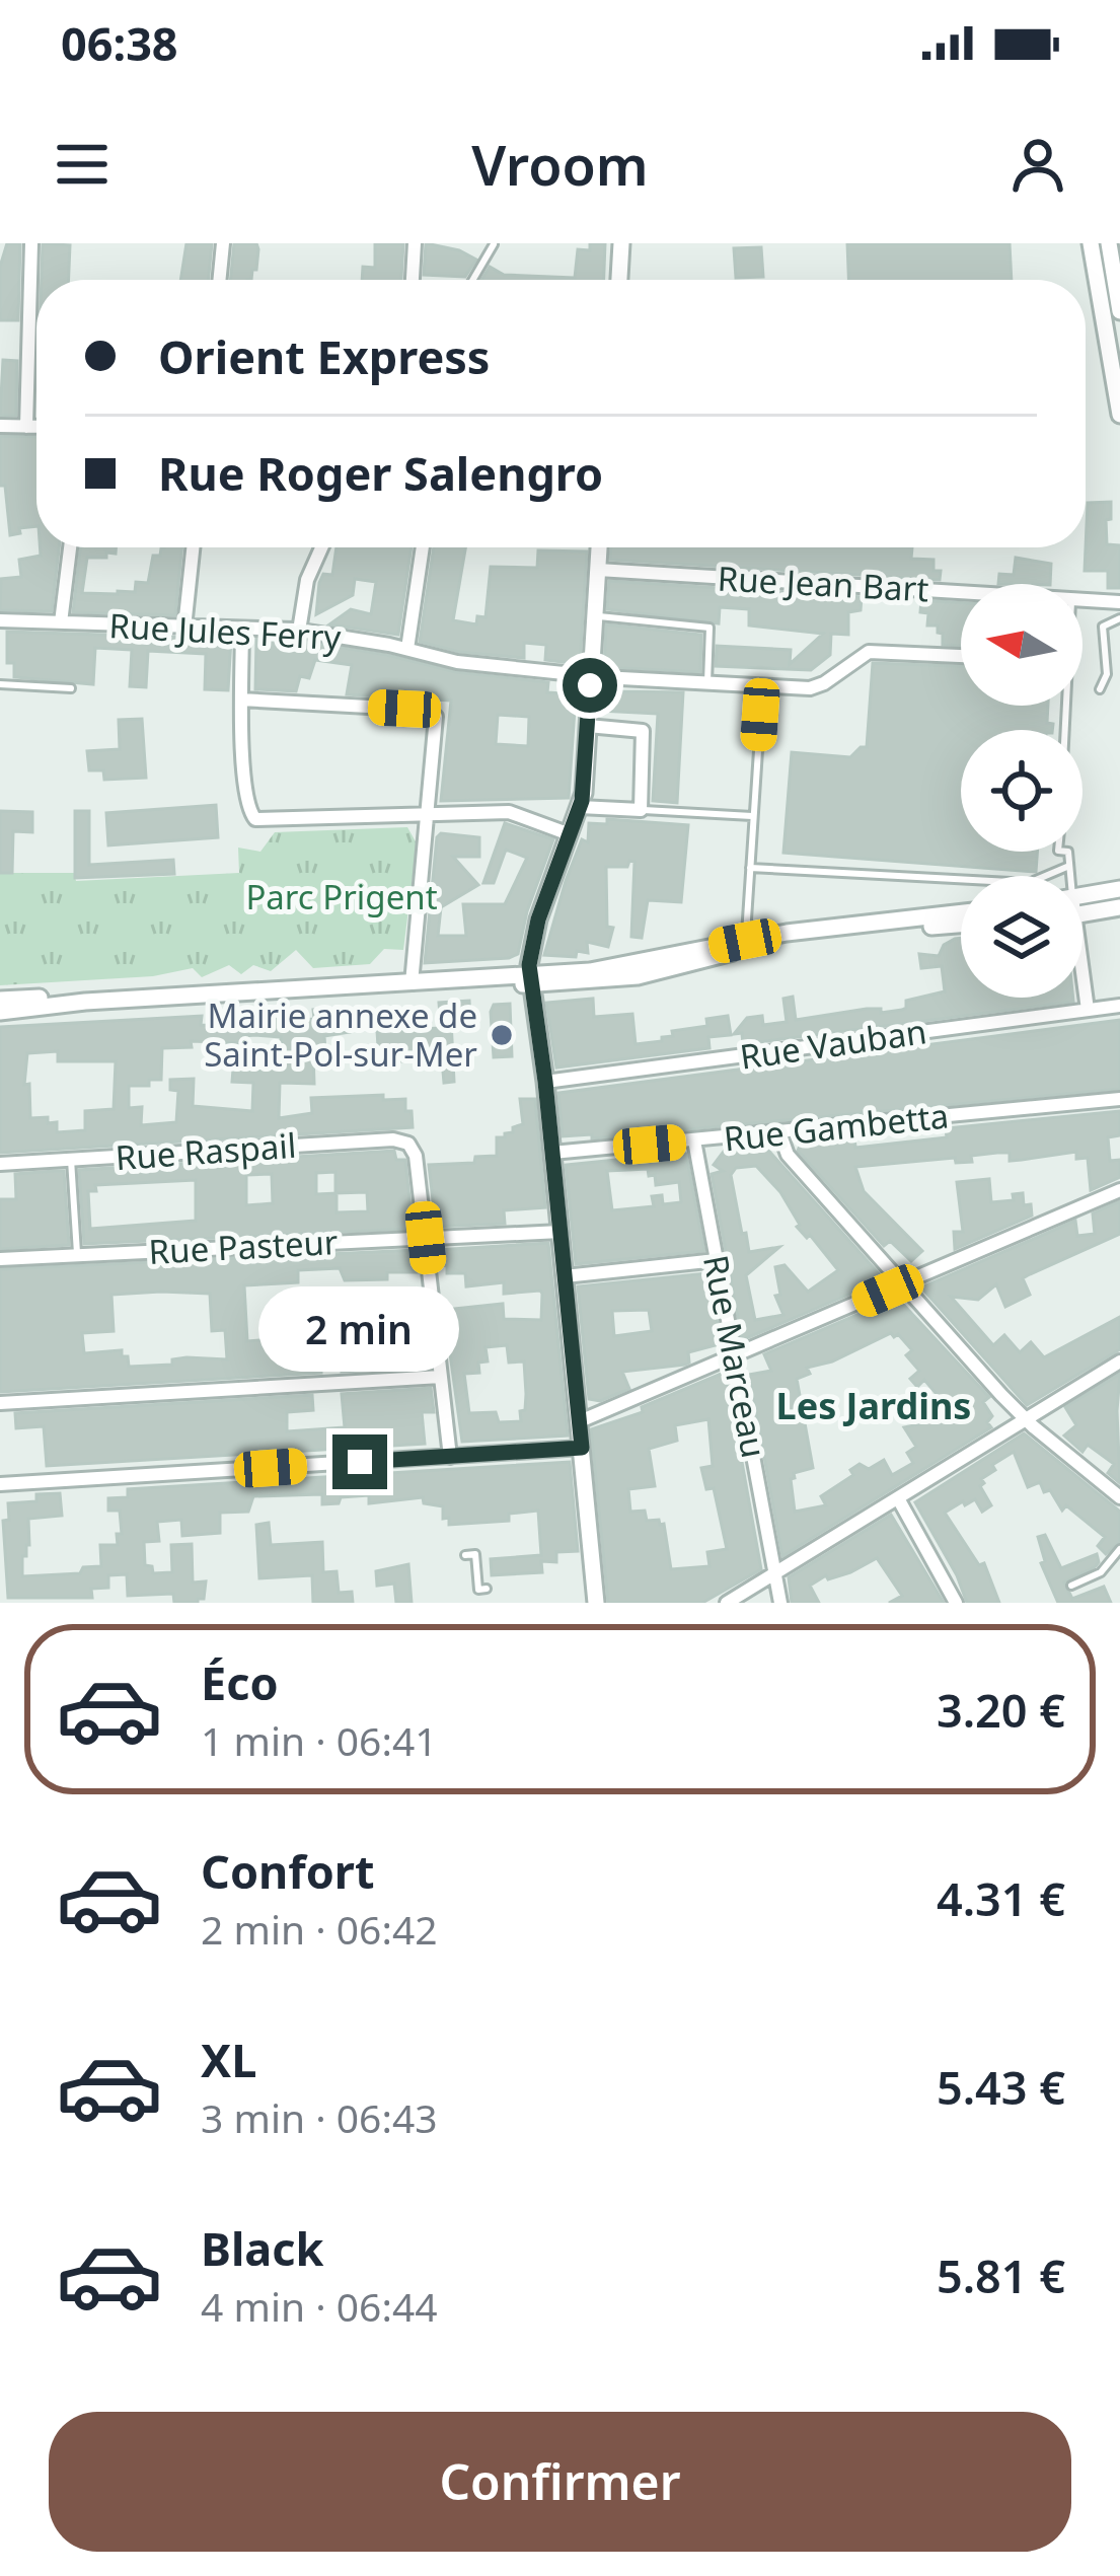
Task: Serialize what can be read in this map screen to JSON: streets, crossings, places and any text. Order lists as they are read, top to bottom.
{
  "streets": {
    "street": [
      "Rue Jean Bart",
      "Rue Jules Ferry",
      "Rue Vauban",
      "Rue Gambetta",
      "Rue Raspail",
      "Rue Pasteur",
      "Rue Marceau"
    ]
  },
  "crossings": [
    ["Rue Gambetta", "Rue Marceau"],
    ["Rue Raspail", "Rue Pasteur"]
  ],
  "districts": ["Les Jardins"],
  "parks": ["Parc Prigent"],
  "places": ["Mairie annexe de Saint-Pol-sur-Mer"],
  "north": "left",
  "page": {
    "status": "06:38",
    "header": "Vroom",
    "banner": ["Orient Express", "Rue Roger Salengro"],
    "bubble": "2 min",
    "list": [
      {
        "name": "Éco",
        "note": "1 min · 06:41",
        "value": "3.20 €"
      },
      {
        "name": "Confort",
        "note": "2 min · 06:42",
        "value": "4.31 €"
      },
      {
        "name": "XL",
        "note": "3 min · 06:43",
        "value": "5.43 €"
      },
      {
        "name": "Black",
        "note": "4 min · 06:44",
        "value": "5.81 €"
      }
    ],
    "buttons": "Confirmer"
  }
}
